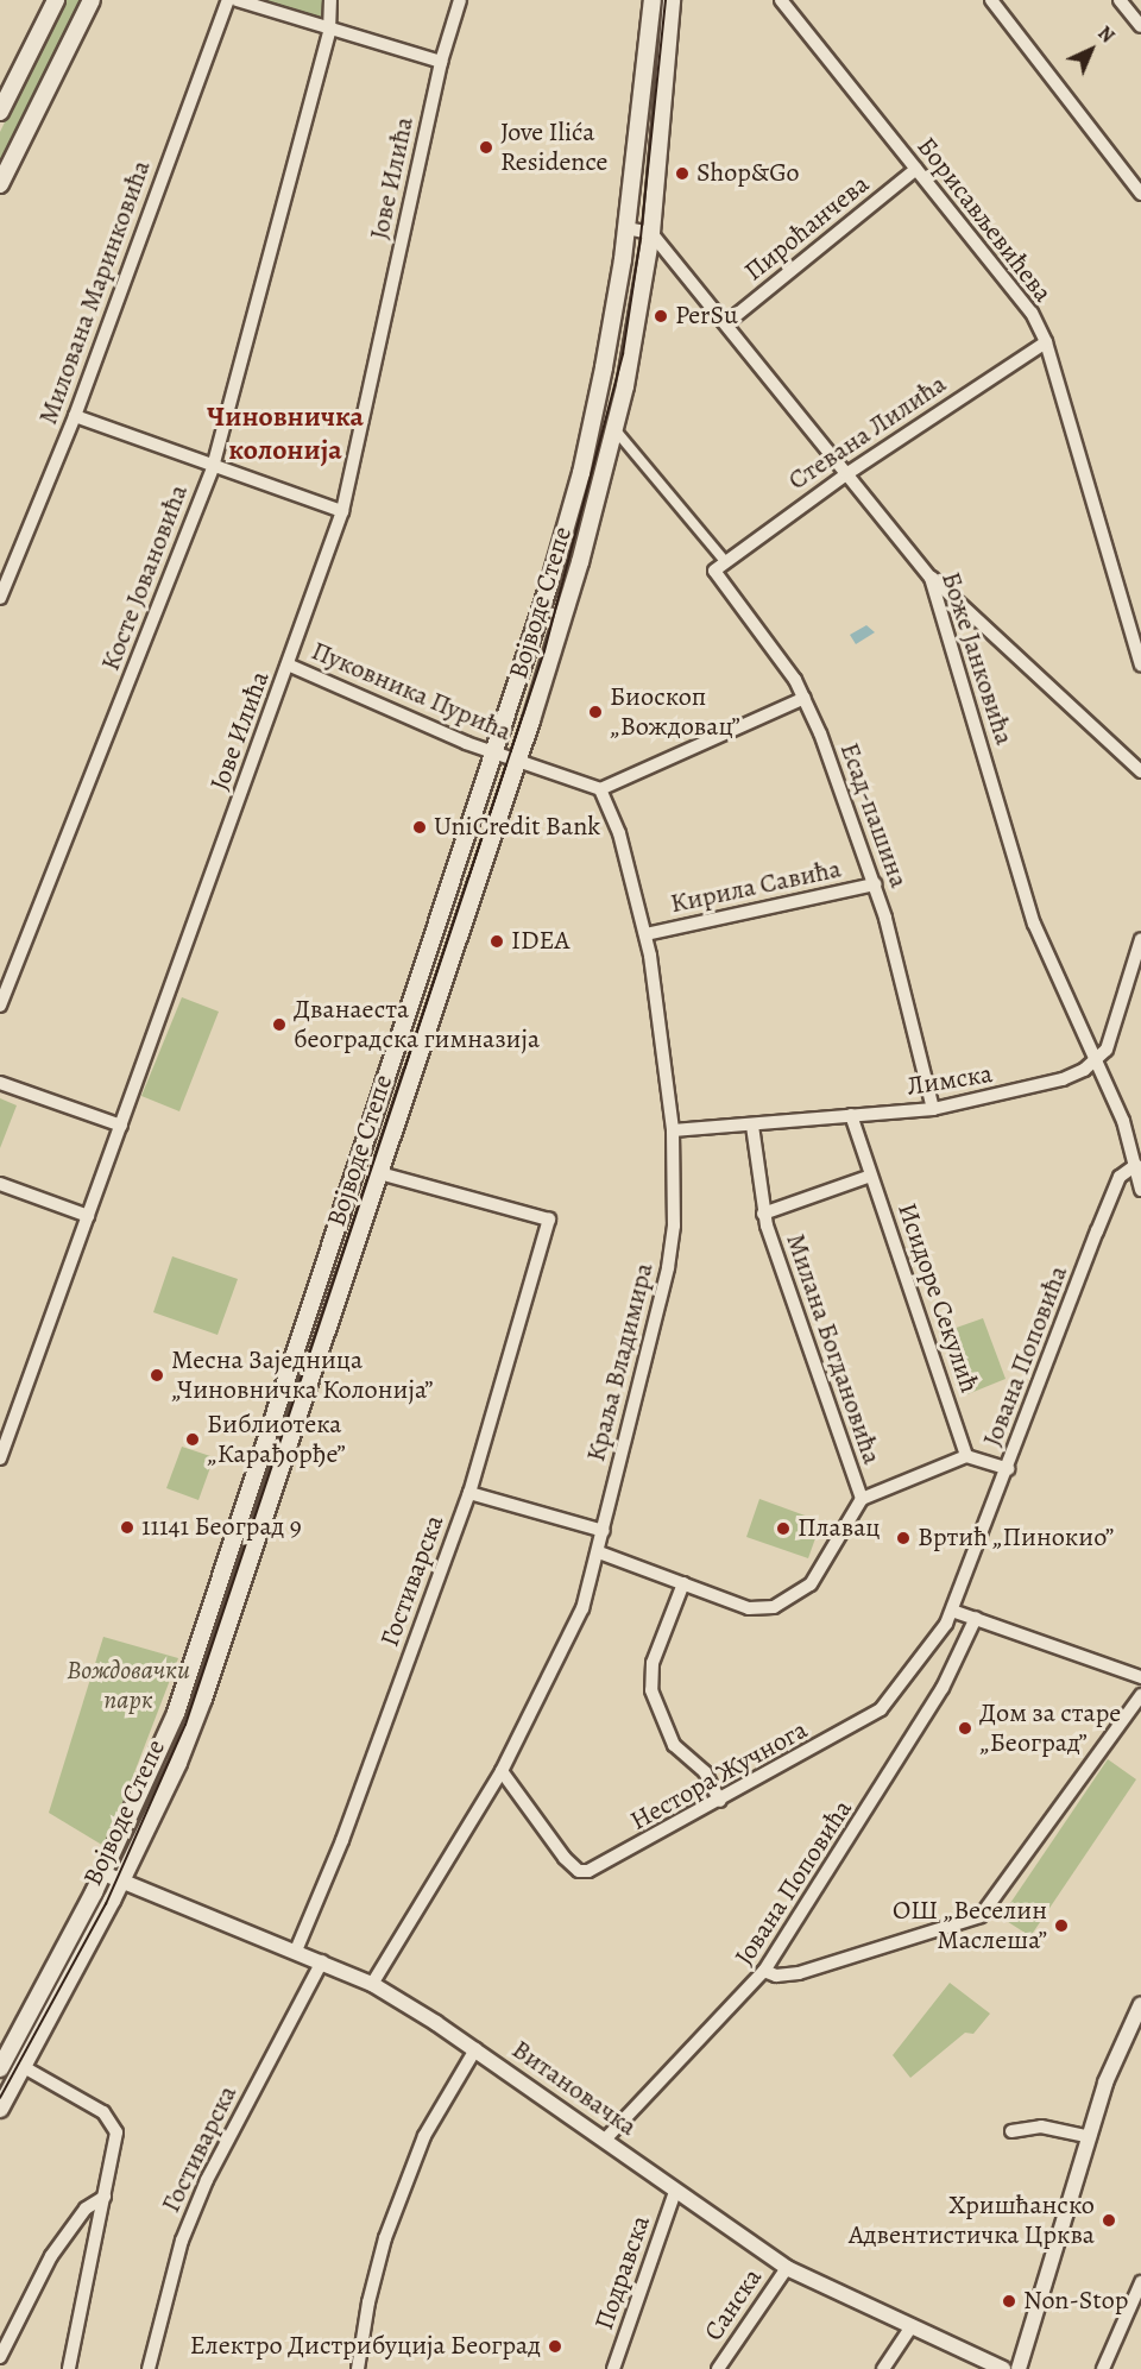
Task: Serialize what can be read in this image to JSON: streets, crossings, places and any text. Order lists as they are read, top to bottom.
{
  "streets": {
    "main road": ["Војводе Степе"],
    "street": [
      "Јове Илића",
      "Борисављевићева",
      "Пироћанчева",
      "Милована Маринковића",
      "Стевана Лилића",
      "Косте Јовановића",
      "Боже Јанковића",
      "Пуковника Пурића",
      "Есад-пашина",
      "Кирила Савића",
      "Лимска",
      "Исидоре Секулић",
      "Милана Богдановића",
      "Јована Поповића",
      "Краља Владимира",
      "Гостиварска",
      "Нестора Жучнога",
      "Витановачка",
      "Подравска",
      "Санска"
    ]
  },
  "crossings": [
    ["Јове Илића", "Пуковника Пурића"],
    ["Борисављевићева", "Пироћанчева"],
    ["Борисављевићева", "Стевана Лилића"],
    ["Пироћанчева", "Боже Јанковића"],
    ["Стевана Лилића", "Боже Јанковића"],
    ["Стевана Лилића", "Есад-пашина"],
    ["Војводе Степе", "Боже Јанковића"],
    ["Војводе Степе", "Пуковника Пурића"],
    ["Војводе Степе", "Есад-пашина"],
    ["Војводе Степе", "Гостиварска"],
    ["Војводе Степе", "Витановачка"],
    ["Боже Јанковића", "Лимска"],
    ["Боже Јанковића", "Јована Поповића"],
    ["Есад-пашина", "Кирила Савића"],
    ["Есад-пашина", "Лимска"],
    ["Кирила Савића", "Краља Владимира"],
    ["Лимска", "Исидоре Секулић"],
    ["Лимска", "Милана Богдановића"],
    ["Лимска", "Краља Владимира"],
    ["Исидоре Секулић", "Милана Богдановића"],
    ["Јована Поповића", "Нестора Жучнога"],
    ["Јована Поповића", "Витановачка"],
    ["Краља Владимира", "Нестора Жучнога"],
    ["Краља Владимира", "Витановачка"],
    ["Гостиварска", "Витановачка"],
    ["Витановачка", "Подравска"],
    ["Витановачка", "Санска"]
  ],
  "districts": ["Чиновничка колонија"],
  "parks": ["Вождовачки парк"],
  "places": [
    "Jove Ilića Residence",
    "Shop&Go",
    "PerSu",
    "Биоскоп „Вождовац”",
    "UniCredit Bank",
    "IDEA",
    "Дванаеста београдска гимназија",
    "Месна Заједница „Чиновничка Колонија”",
    "Библиотека „Карађорђе”",
    "11141 Београд 9",
    "Плавац",
    "Вртић „Пинокио”",
    "Дом за старе „Београд”",
    "ОШ „Веселин Маслеша”",
    "Хришћанско Адвентистичка Црква",
    "Non-Stop",
    "Електро Дистрибуција Београд"
  ],
  "north": "top right"
}
